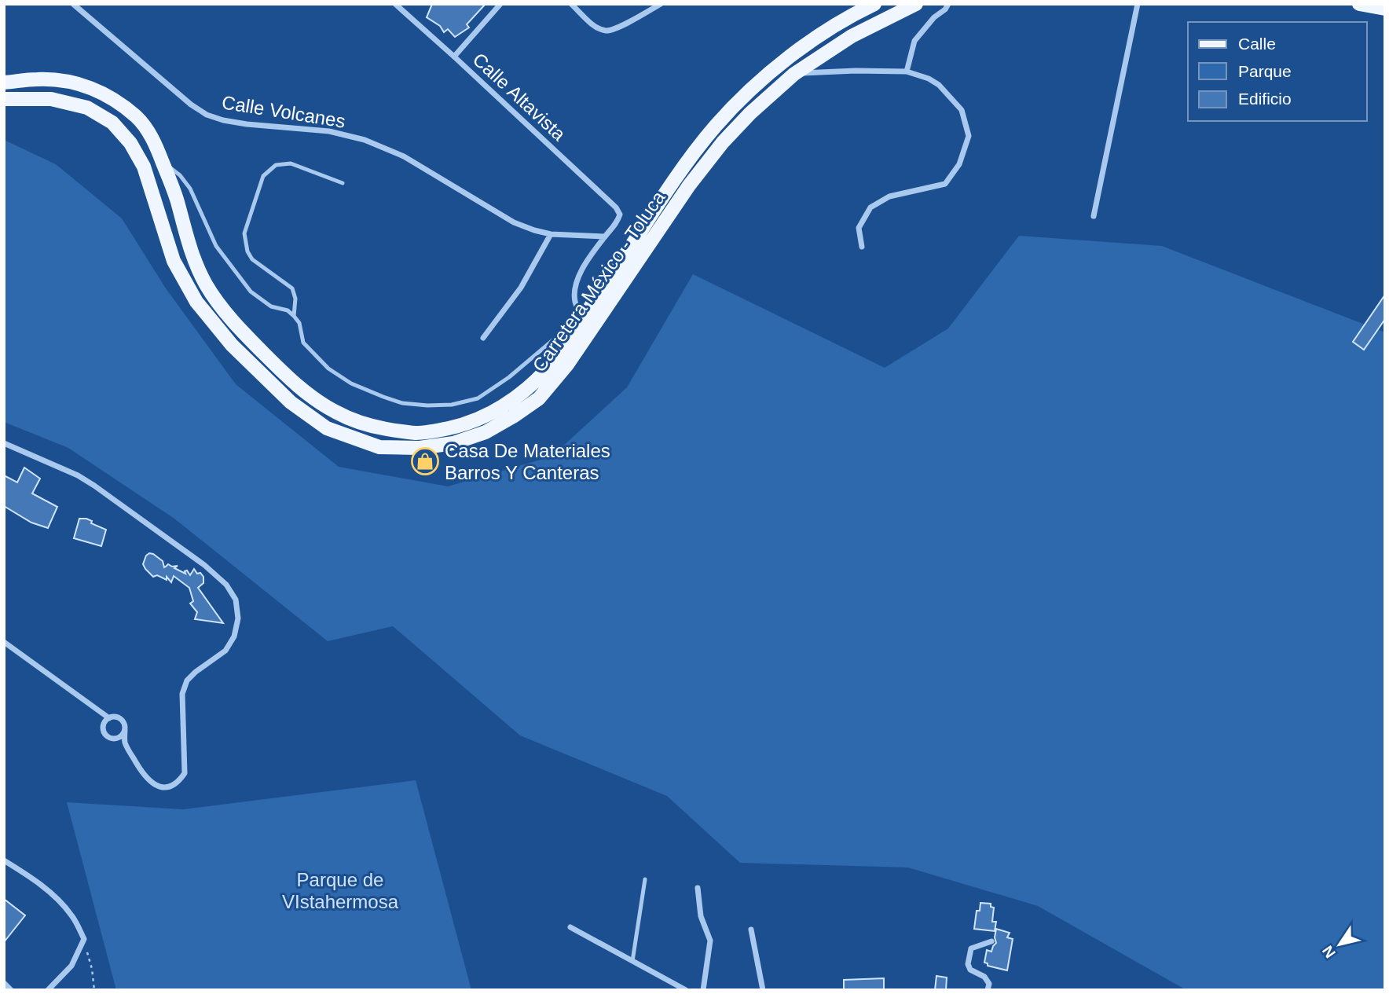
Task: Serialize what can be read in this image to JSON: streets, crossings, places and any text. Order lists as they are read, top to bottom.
{
  "streets": {
    "main road": ["Carretera México - Toluca"],
    "street": ["Calle Altavista", "Calle Volcanes"]
  },
  "crossings": [
    ["Calle Altavista", "Calle Volcanes"]
  ],
  "parks": ["Parque de VIstahermosa"],
  "places": {
    "shop": ["Casa De Materiales Barros Y Canteras"]
  },
  "legend": ["Calle", "Parque", "Edificio"],
  "north": "bottom left"
}
